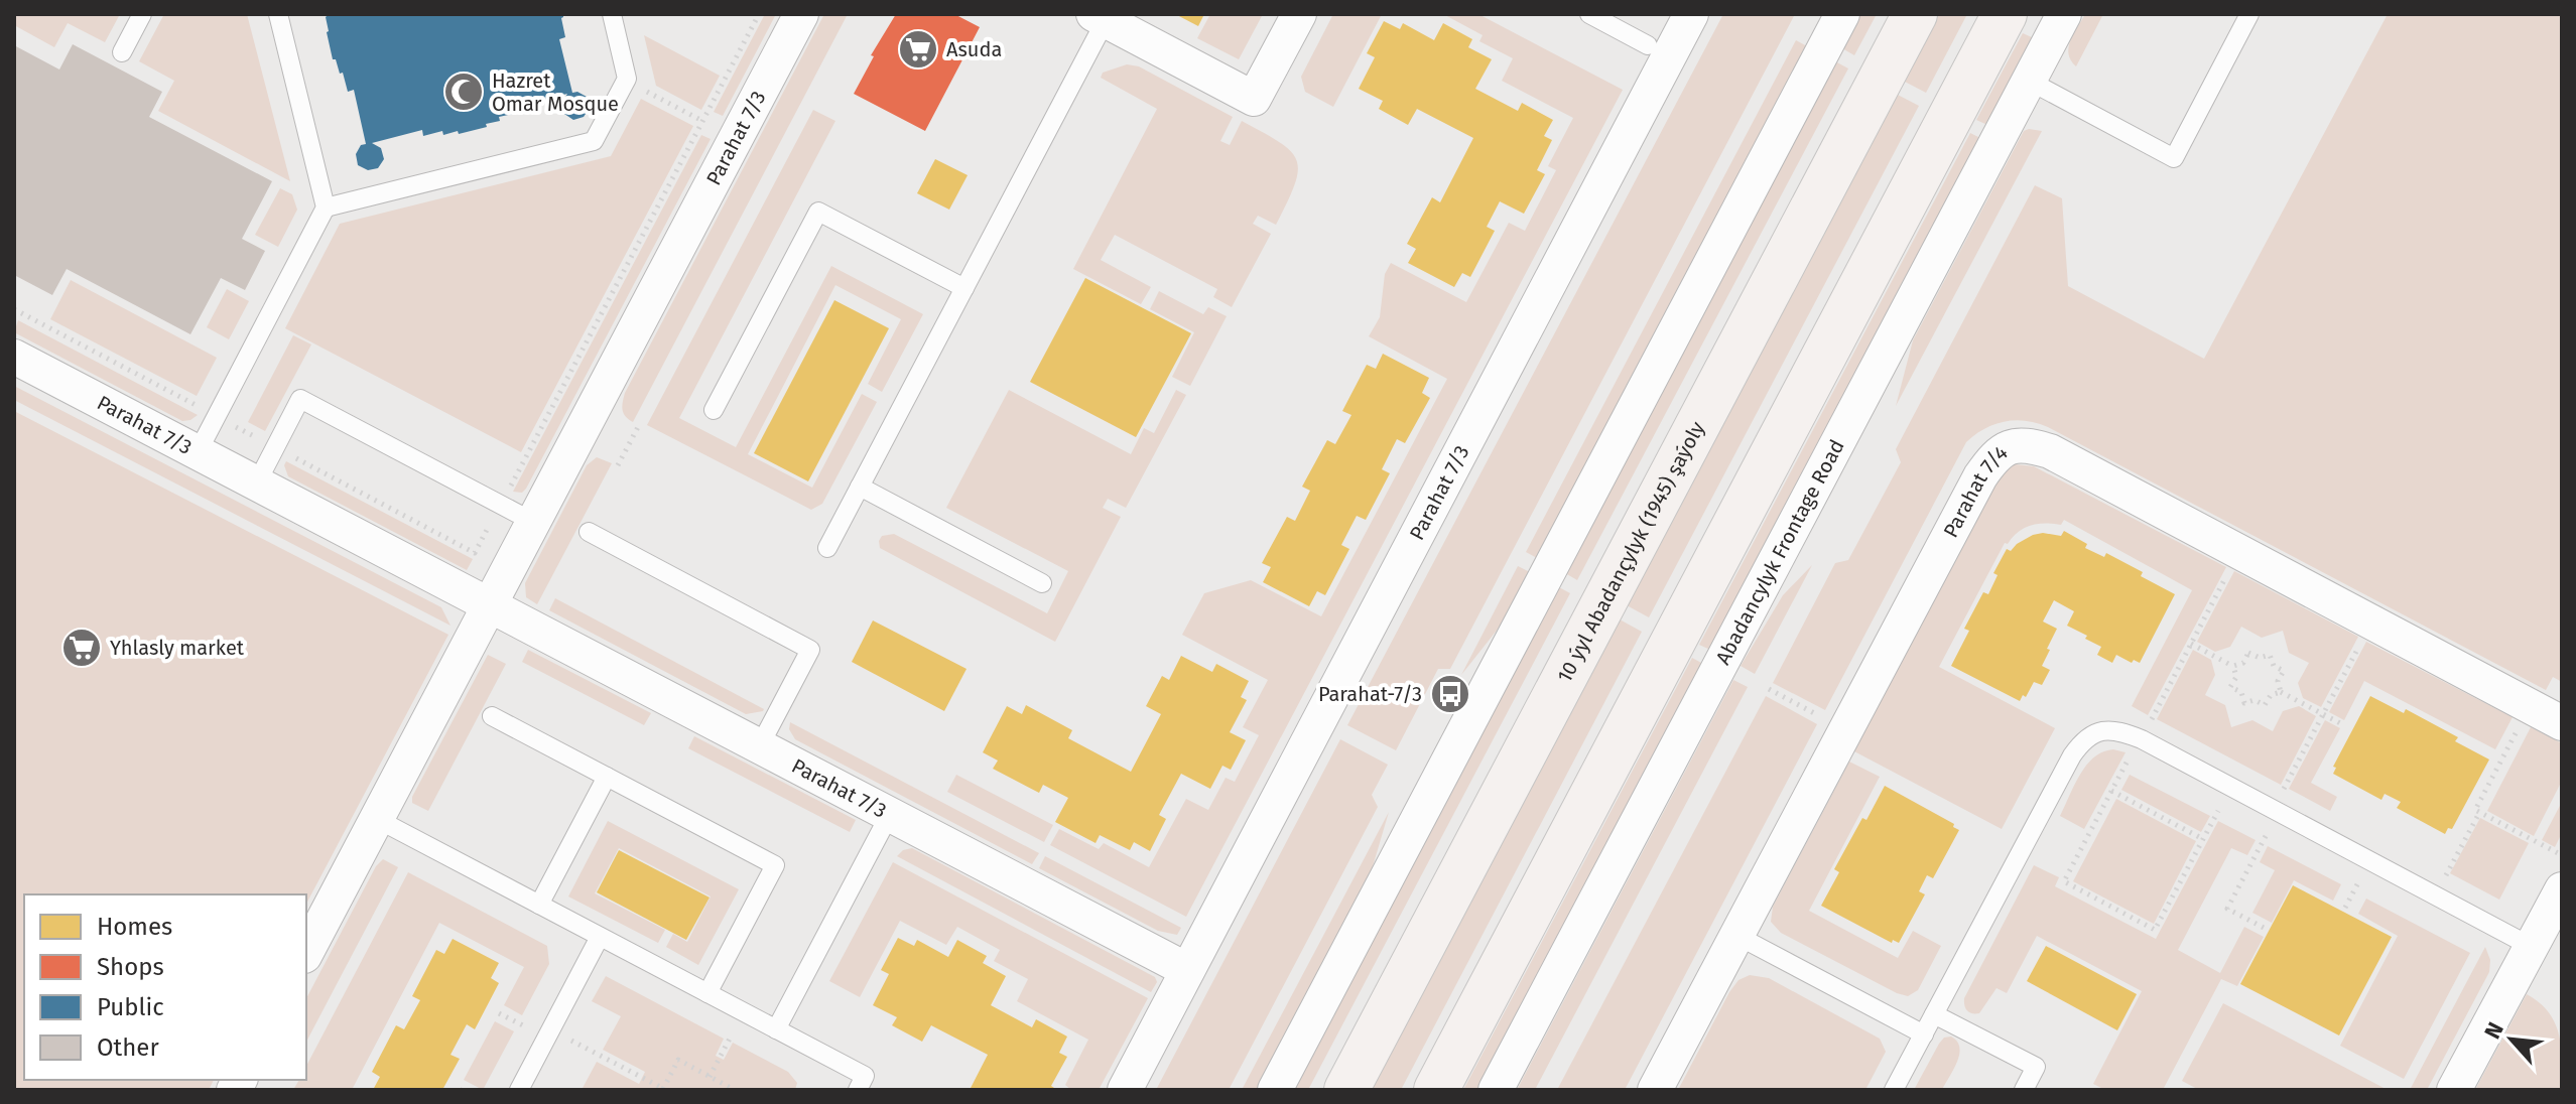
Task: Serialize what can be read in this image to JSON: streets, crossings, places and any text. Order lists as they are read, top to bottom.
{
  "streets": {
    "main road": ["10 ýyl Abadançylyk (1945) şaýoly"],
    "street": ["Parahat 7/3", "Parahat 7/4", "Abadancylyk Frontage Road"]
  },
  "places": {
    "supermarket": ["Asuda", "Yhlasly market"],
    "mosque": ["Hazret Omar Mosque"],
    "bus stop": ["Parahat-7/3"]
  },
  "legend": [
    "Homes",
    "Shops",
    "Public",
    "Other"
  ],
  "north": "top left"
}
